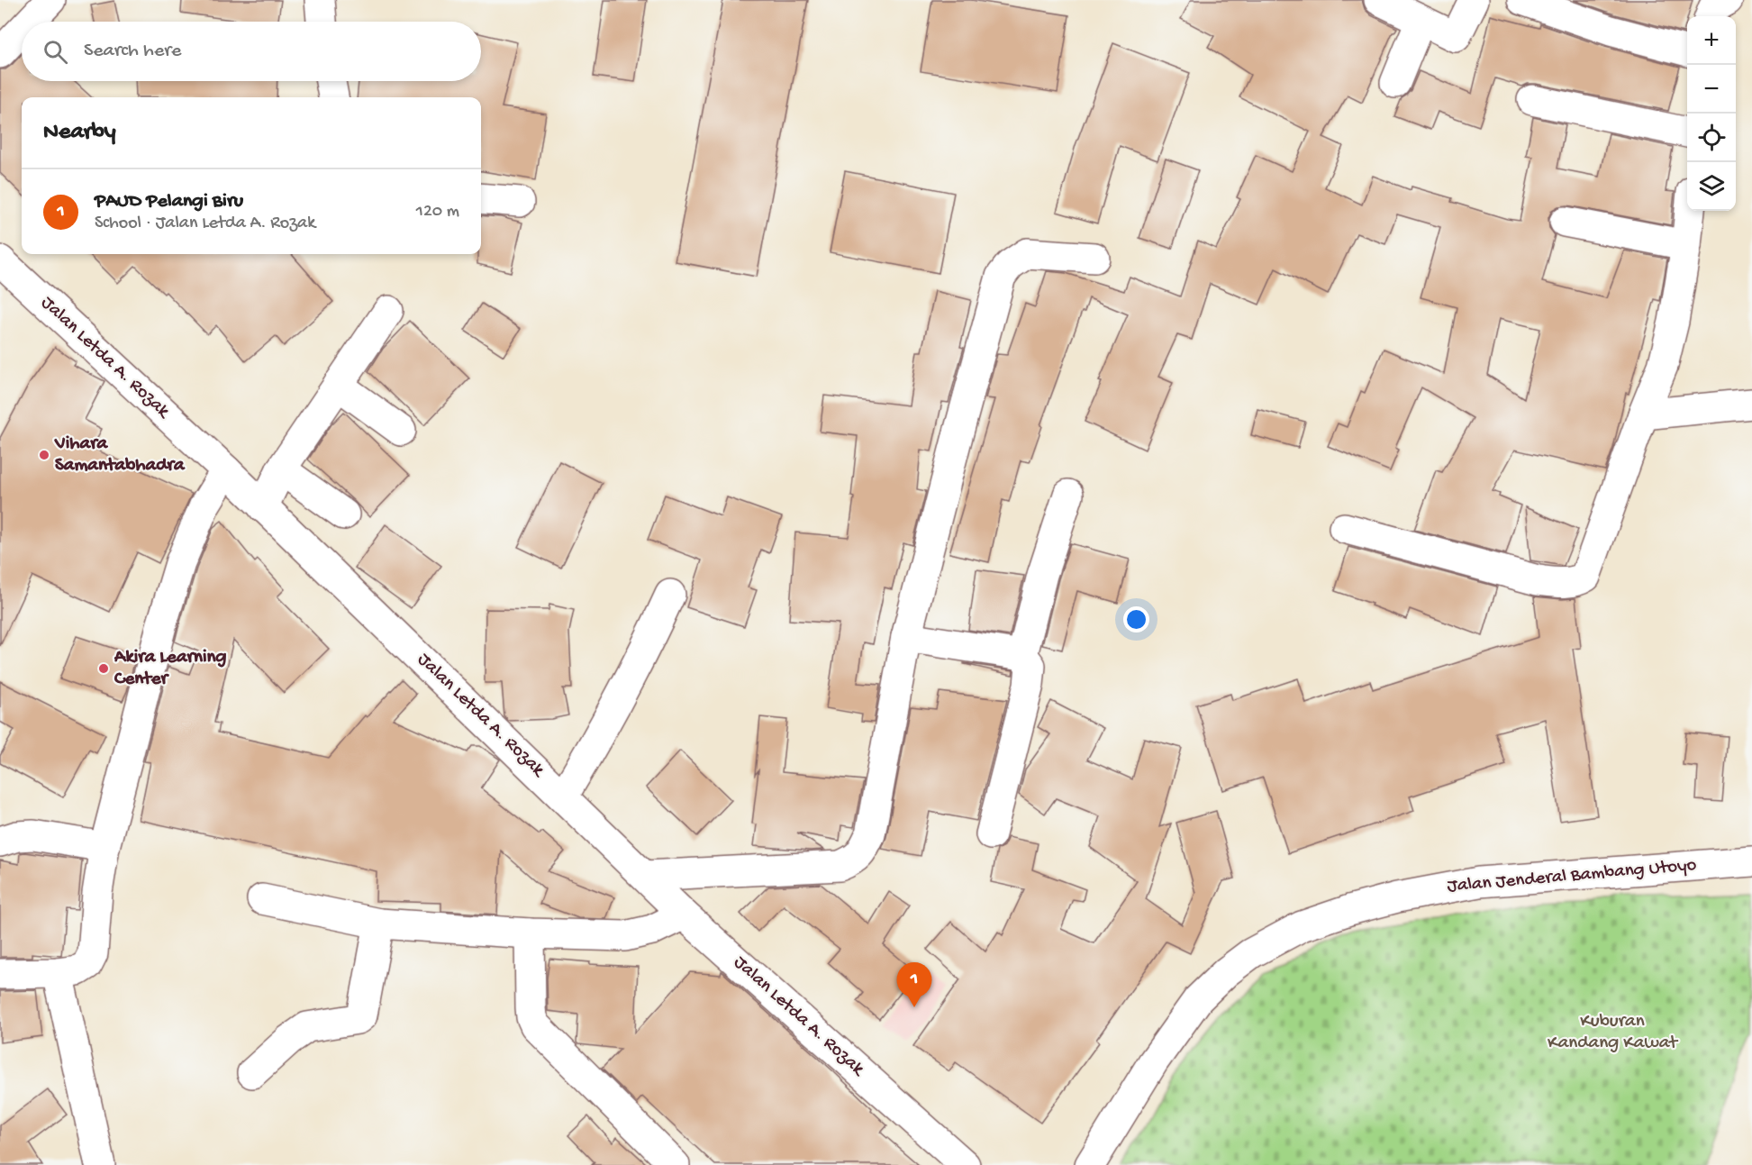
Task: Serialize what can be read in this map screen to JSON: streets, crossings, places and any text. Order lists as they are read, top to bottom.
{
  "streets": {
    "street": ["Jalan Letda A. Rozak", "Jalan Jenderal Bambang Utoyo"]
  },
  "parks": ["Kuburan Kandang Kawat"],
  "places": ["Vihara Samantabhadra", "Akira Learning Center"],
  "page": {
    "map_buttons": ["+", "−"],
    "search": "Search here",
    "heading": "Nearby",
    "list": [
      {
        "mark": "1",
        "name": "PAUD Pelangi Biru",
        "note": "School · Jalan Letda A. Rozak",
        "value": "120 m"
      }
    ],
    "pins": "1"
  }
}
